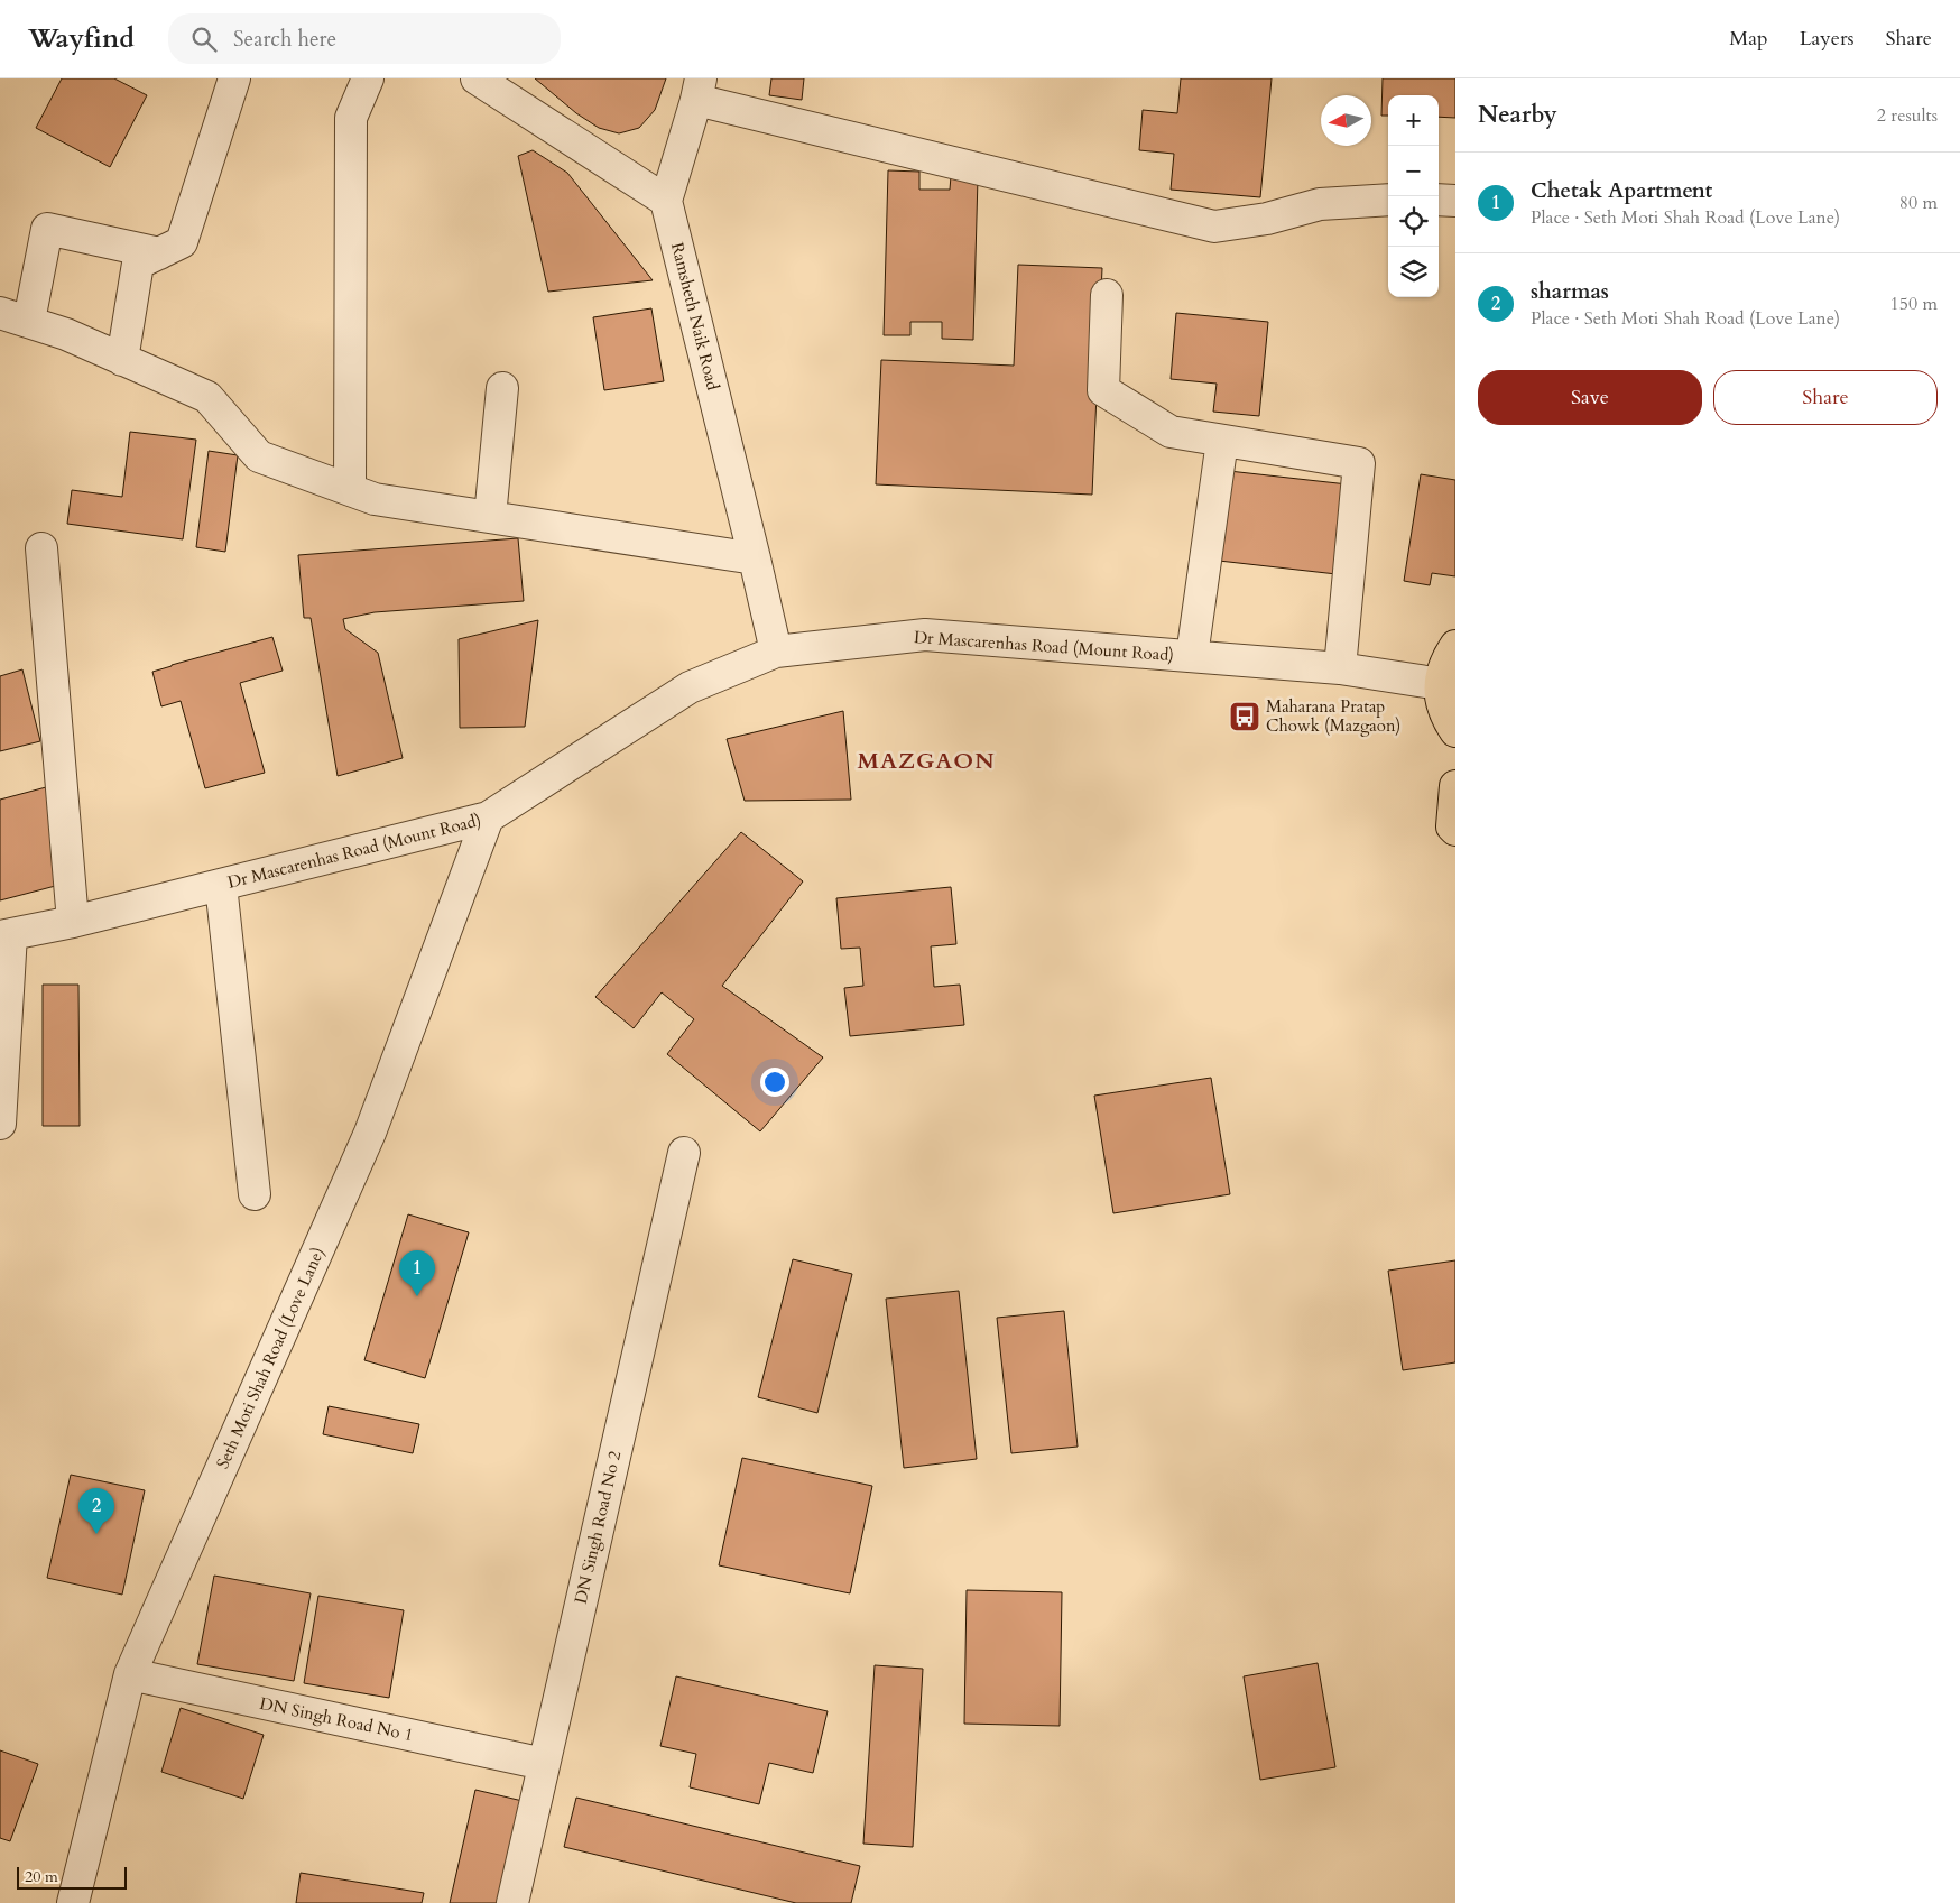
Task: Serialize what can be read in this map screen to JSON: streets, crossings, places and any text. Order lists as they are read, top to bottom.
{
  "streets": {
    "street": [
      "Ramsheth Naik Road",
      "Dr Mascarenhas Road (Mount Road)",
      "Seth Moti Shah Road (Love Lane)",
      "DN Singh Road No 2",
      "DN Singh Road No 1"
    ]
  },
  "crossings": [
    ["Ramsheth Naik Road", "Dr Mascarenhas Road (Mount Road)"],
    ["Dr Mascarenhas Road (Mount Road)", "Seth Moti Shah Road (Love Lane)"],
    ["Seth Moti Shah Road (Love Lane)", "DN Singh Road No 1"],
    ["DN Singh Road No 2", "DN Singh Road No 1"]
  ],
  "districts": ["MAZGAON"],
  "places": {
    "bus stop": ["Maharana Pratap Chowk (Mazgaon)"]
  },
  "scale_bar": "20 m",
  "north": "left",
  "page": {
    "header": "Wayfind",
    "search": "Search here",
    "nav": ["Map", "Layers", "Share"],
    "heading": ["Nearby", "2 results"],
    "map_buttons": ["+", "−"],
    "list": [
      {
        "mark": "1",
        "name": "Chetak Apartment",
        "note": "Place · Seth Moti Shah Road (Love Lane)",
        "value": "80 m"
      },
      {
        "mark": "2",
        "name": "sharmas",
        "note": "Place · Seth Moti Shah Road (Love Lane)",
        "value": "150 m"
      }
    ],
    "buttons": ["Save", "Share"],
    "pins": ["1", "2"],
    "scale": "20 m"
  }
}
